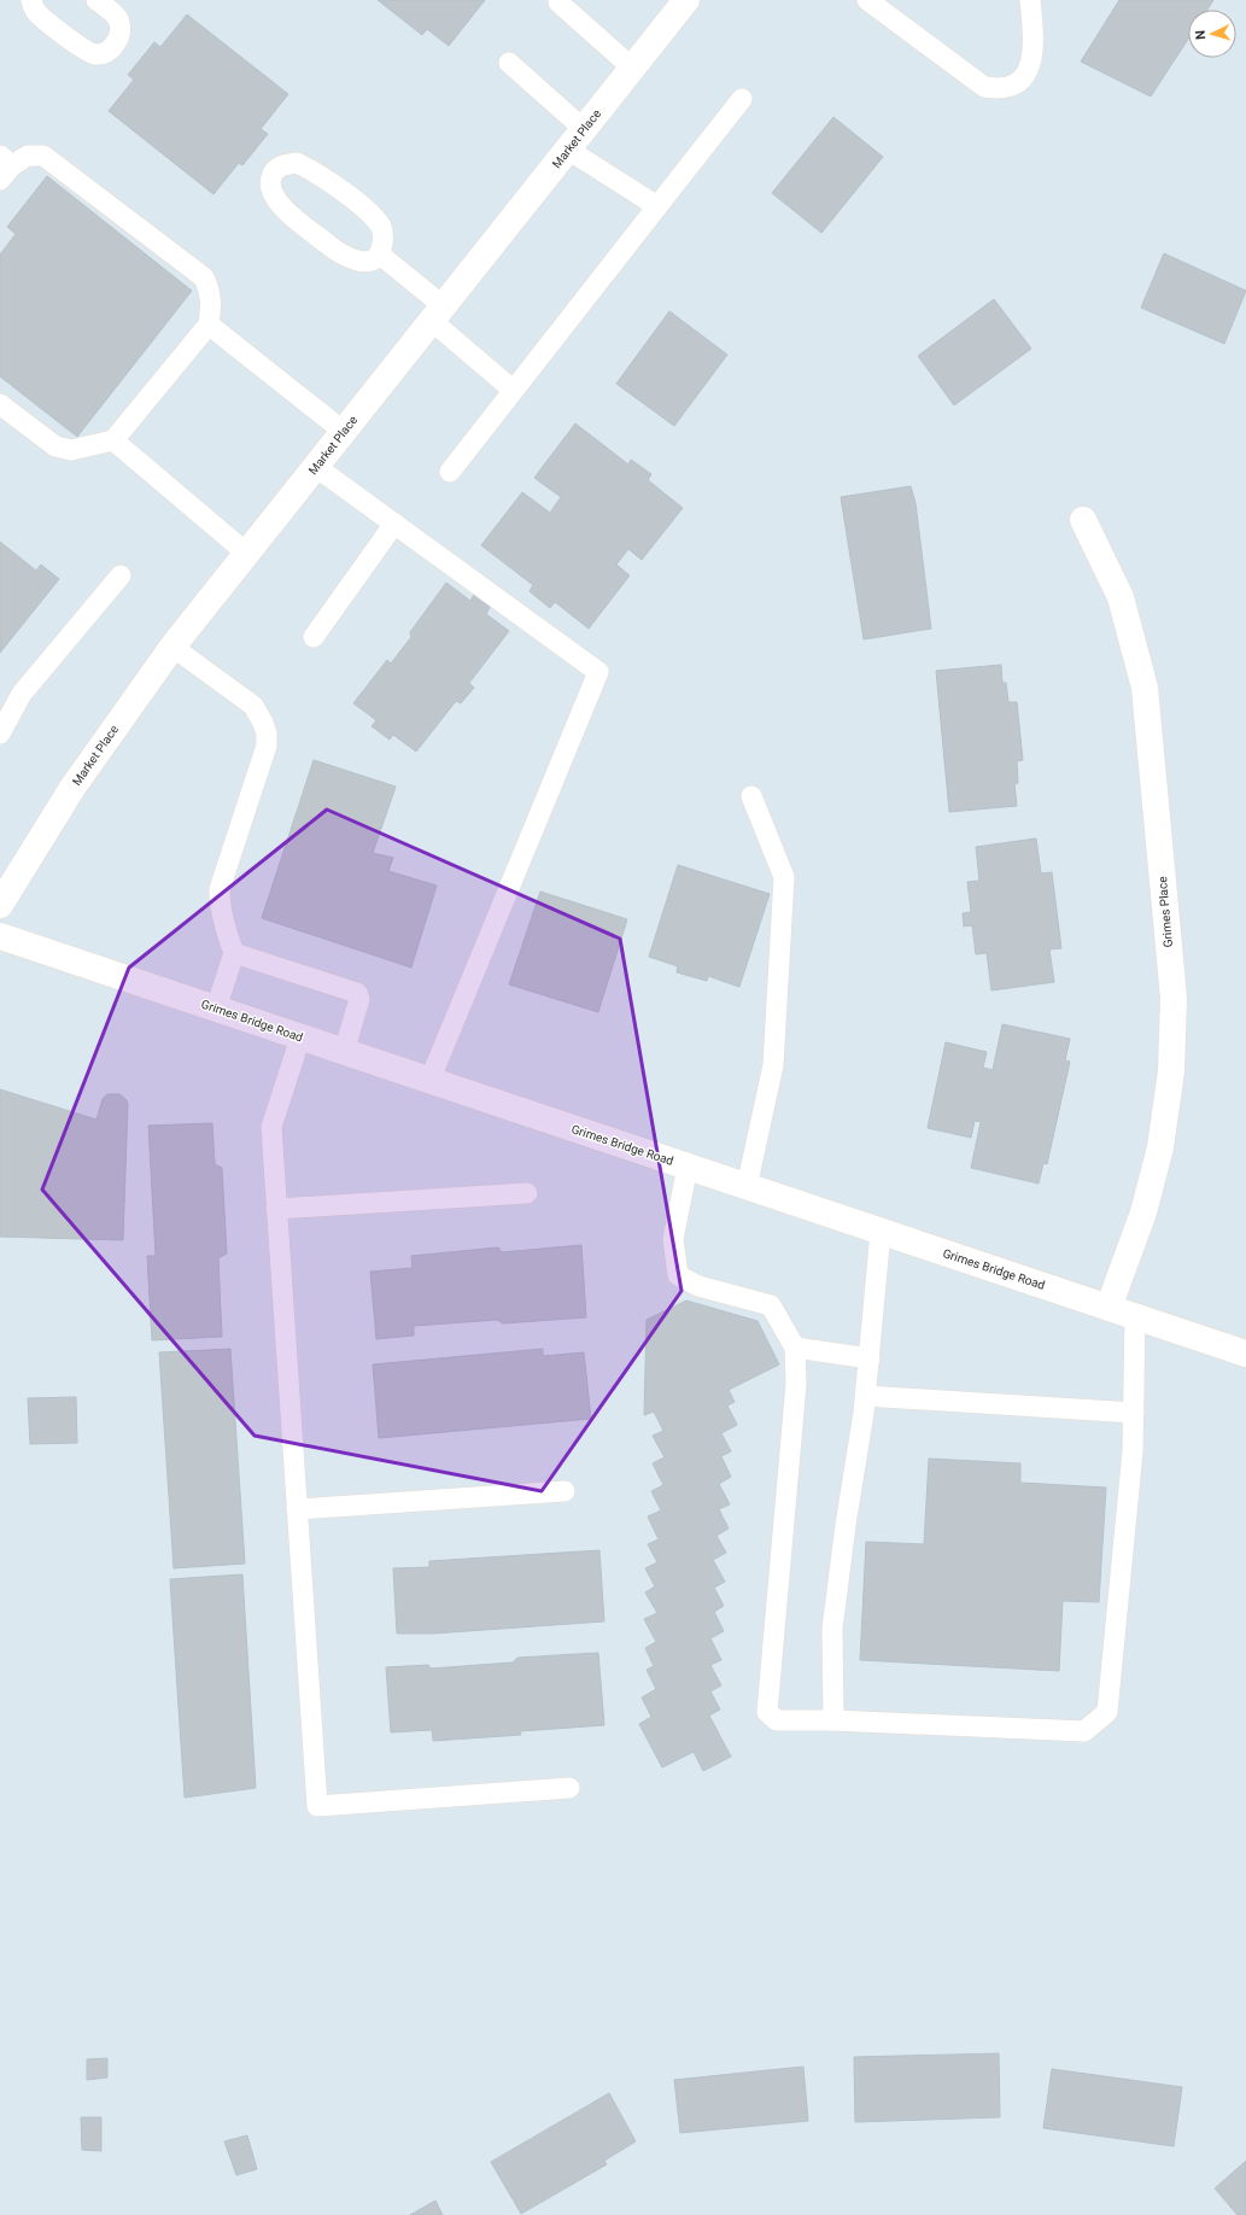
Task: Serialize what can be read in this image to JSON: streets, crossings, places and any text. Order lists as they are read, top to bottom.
{
  "streets": {
    "street": ["Market Place", "Grimes Place", "Grimes Bridge Road"]
  },
  "crossings": [
    ["Grimes Place", "Grimes Bridge Road"]
  ],
  "north": "left"
}
